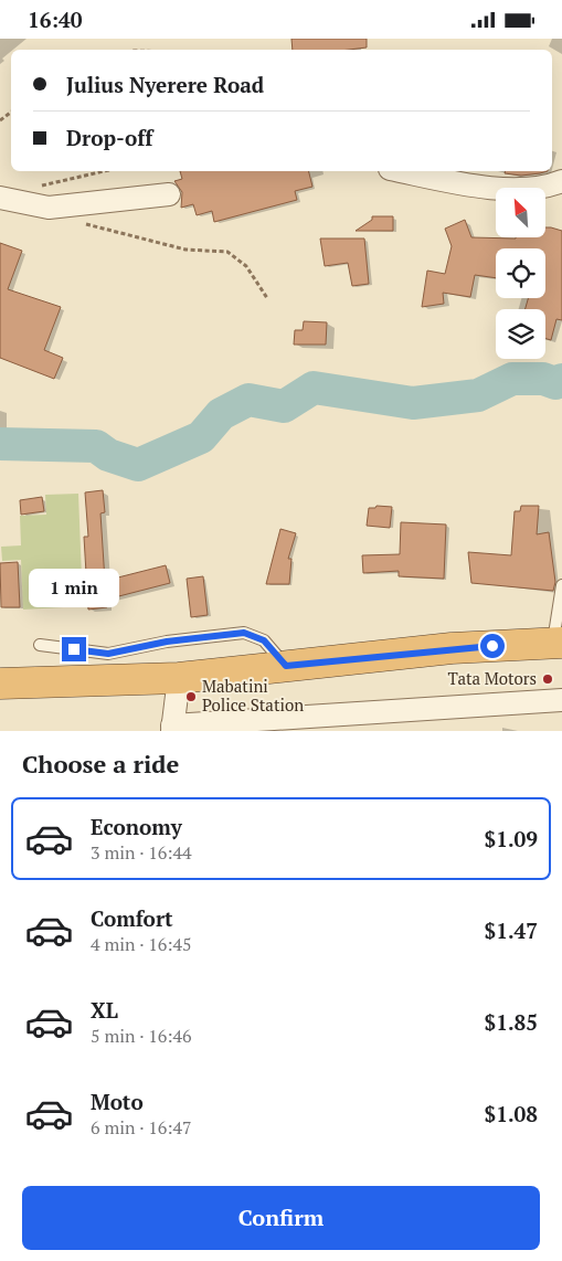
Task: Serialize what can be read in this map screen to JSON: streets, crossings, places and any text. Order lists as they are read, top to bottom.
{
  "places": ["Tata Motors", "Mabatini Police Station"],
  "north": "top left",
  "page": {
    "status": "16:40",
    "banner": ["Julius Nyerere Road", "Drop-off"],
    "bubble": "1 min",
    "heading": "Choose a ride",
    "list": [
      {
        "name": "Economy",
        "note": "3 min · 16:44",
        "value": "$1.09"
      },
      {
        "name": "Comfort",
        "note": "4 min · 16:45",
        "value": "$1.47"
      },
      {
        "name": "XL",
        "note": "5 min · 16:46",
        "value": "$1.85"
      },
      {
        "name": "Moto",
        "note": "6 min · 16:47",
        "value": "$1.08"
      }
    ],
    "buttons": "Confirm"
  }
}
